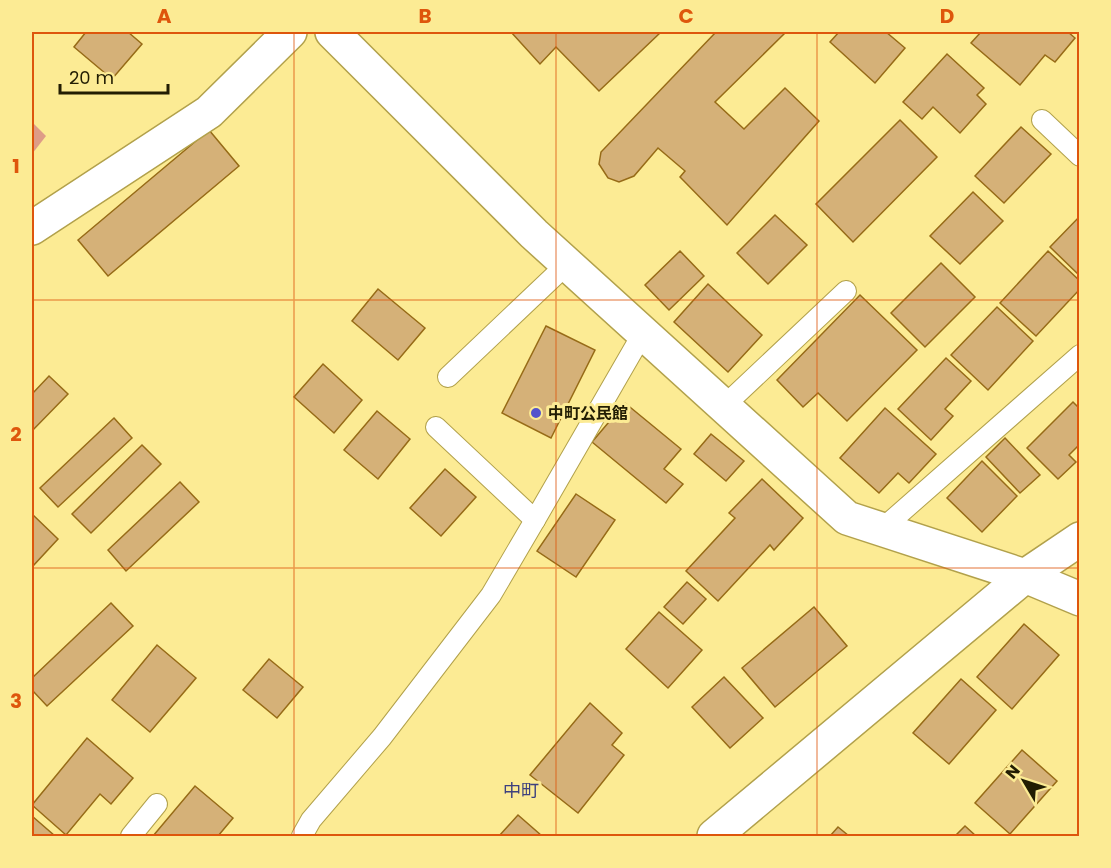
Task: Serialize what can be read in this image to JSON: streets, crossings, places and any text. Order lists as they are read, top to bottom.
{
  "districts": ["中町"],
  "places": ["中町公民館"],
  "scale_bar": "20 m",
  "north": "top left",
  "grid": {
    "columns": [
      "A",
      "B",
      "C",
      "D"
    ],
    "rows": ["1", "2", "3"]
  }
}
